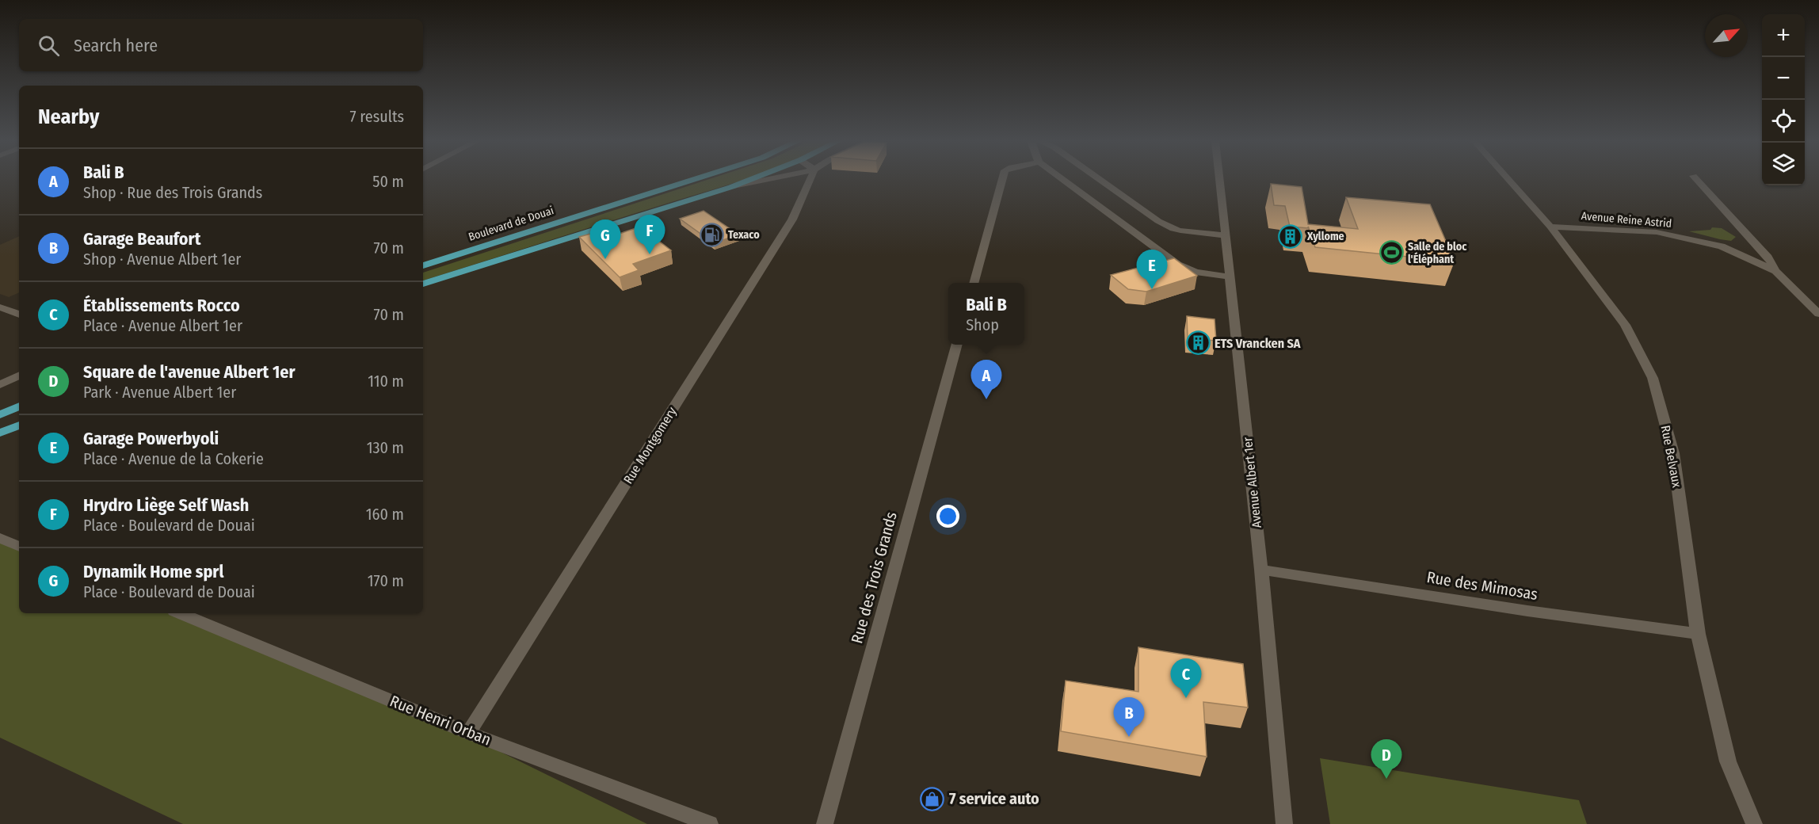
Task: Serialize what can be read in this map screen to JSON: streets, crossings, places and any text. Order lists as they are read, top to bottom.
{
  "streets": {
    "main road": ["Boulevard de Douai"],
    "street": [
      "Avenue Reine Astrid",
      "Rue Montgomery",
      "Rue Belvaux",
      "Avenue Albert 1er",
      "Rue des Trois Grands",
      "Rue des Mimosas",
      "Rue Henri Orban"
    ]
  },
  "crossings": [
    ["Avenue Reine Astrid", "Rue Belvaux"],
    ["Rue Montgomery", "Rue Henri Orban"],
    ["Rue Belvaux", "Rue des Mimosas"],
    ["Avenue Albert 1er", "Rue des Mimosas"]
  ],
  "places": {
    "fuel station": ["Texaco"],
    "building": ["Xyllome", "ETS Vrancken SA"],
    "sports": ["Salle de bloc l'Éléphant"],
    "shop": ["7 service auto"]
  },
  "north": "top right",
  "page": {
    "map_buttons": ["+", "−"],
    "search": "Search here",
    "heading": ["Nearby", "7 results"],
    "list": [
      {
        "mark": "A",
        "name": "Bali B",
        "note": "Shop · Rue des Trois Grands",
        "value": "50 m"
      },
      {
        "mark": "B",
        "name": "Garage Beaufort",
        "note": "Shop · Avenue Albert 1er",
        "value": "70 m"
      },
      {
        "mark": "C",
        "name": "Établissements Rocco",
        "note": "Place · Avenue Albert 1er",
        "value": "70 m"
      },
      {
        "mark": "D",
        "name": "Square de l'avenue Albert 1er",
        "note": "Park · Avenue Albert 1er",
        "value": "110 m"
      },
      {
        "mark": "E",
        "name": "Garage Powerbyoli",
        "note": "Place · Avenue de la Cokerie",
        "value": "130 m"
      },
      {
        "mark": "F",
        "name": "Hrydro Liège Self Wash",
        "note": "Place · Boulevard de Douai",
        "value": "160 m"
      },
      {
        "mark": "G",
        "name": "Dynamik Home sprl",
        "note": "Place · Boulevard de Douai",
        "value": "170 m"
      }
    ],
    "pins": [
      "F",
      "G",
      "E",
      "A",
      "C",
      "B",
      "D"
    ],
    "popup": ["Bali B", "Shop"]
  }
}
